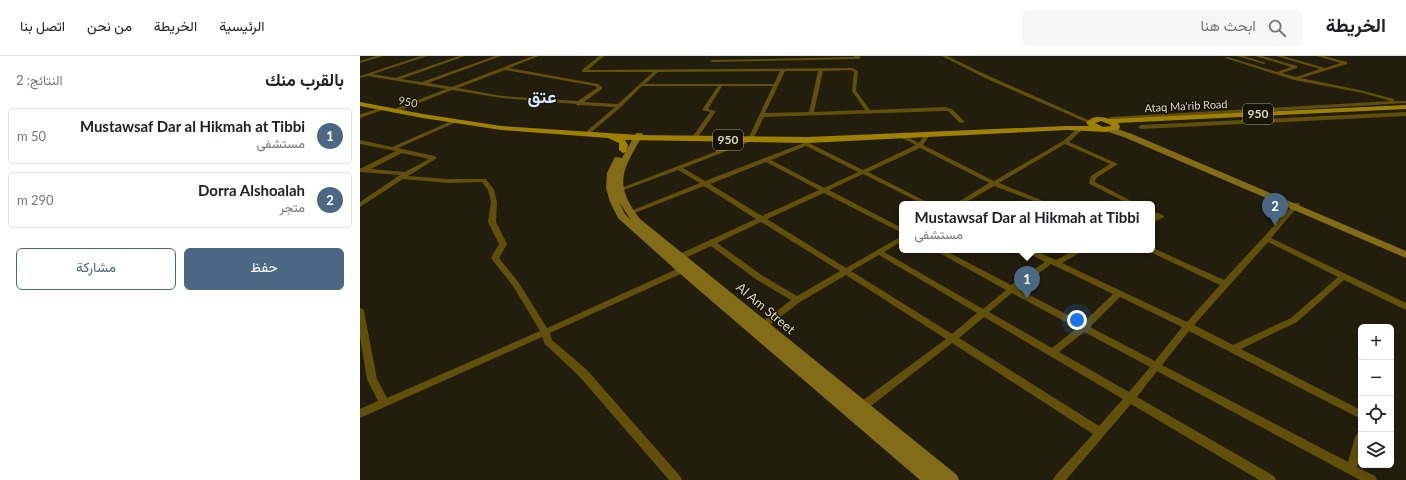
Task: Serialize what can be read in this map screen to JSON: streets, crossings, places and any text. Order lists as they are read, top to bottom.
{
  "streets": {
    "main road": ["950", "Ataq Ma'rib Road", "Al Am Street"]
  },
  "crossings": [
    ["950", "Ataq Ma'rib Road"],
    ["950", "Al Am Street"]
  ],
  "districts": ["عتق"],
  "page": {
    "header": "الخريطة",
    "search": "ابحث هنا",
    "nav": [
      "الرئيسية",
      "الخريطة",
      "من نحن",
      "اتصل بنا"
    ],
    "heading": ["بالقرب منك", "النتائج: 2"],
    "list": [
      {
        "mark": "1",
        "name": "Mustawsaf Dar al Hikmah at Tibbi",
        "note": "مستشفى",
        "value": "50 m"
      },
      {
        "mark": "2",
        "name": "Dorra Alshoalah",
        "note": "متجر",
        "value": "290 m"
      }
    ],
    "pins": ["2", "1"],
    "popup": ["Mustawsaf Dar al Hikmah at Tibbi", "مستشفى"],
    "buttons": ["حفظ", "مشاركة"],
    "map_buttons": ["+", "−"]
  }
}
